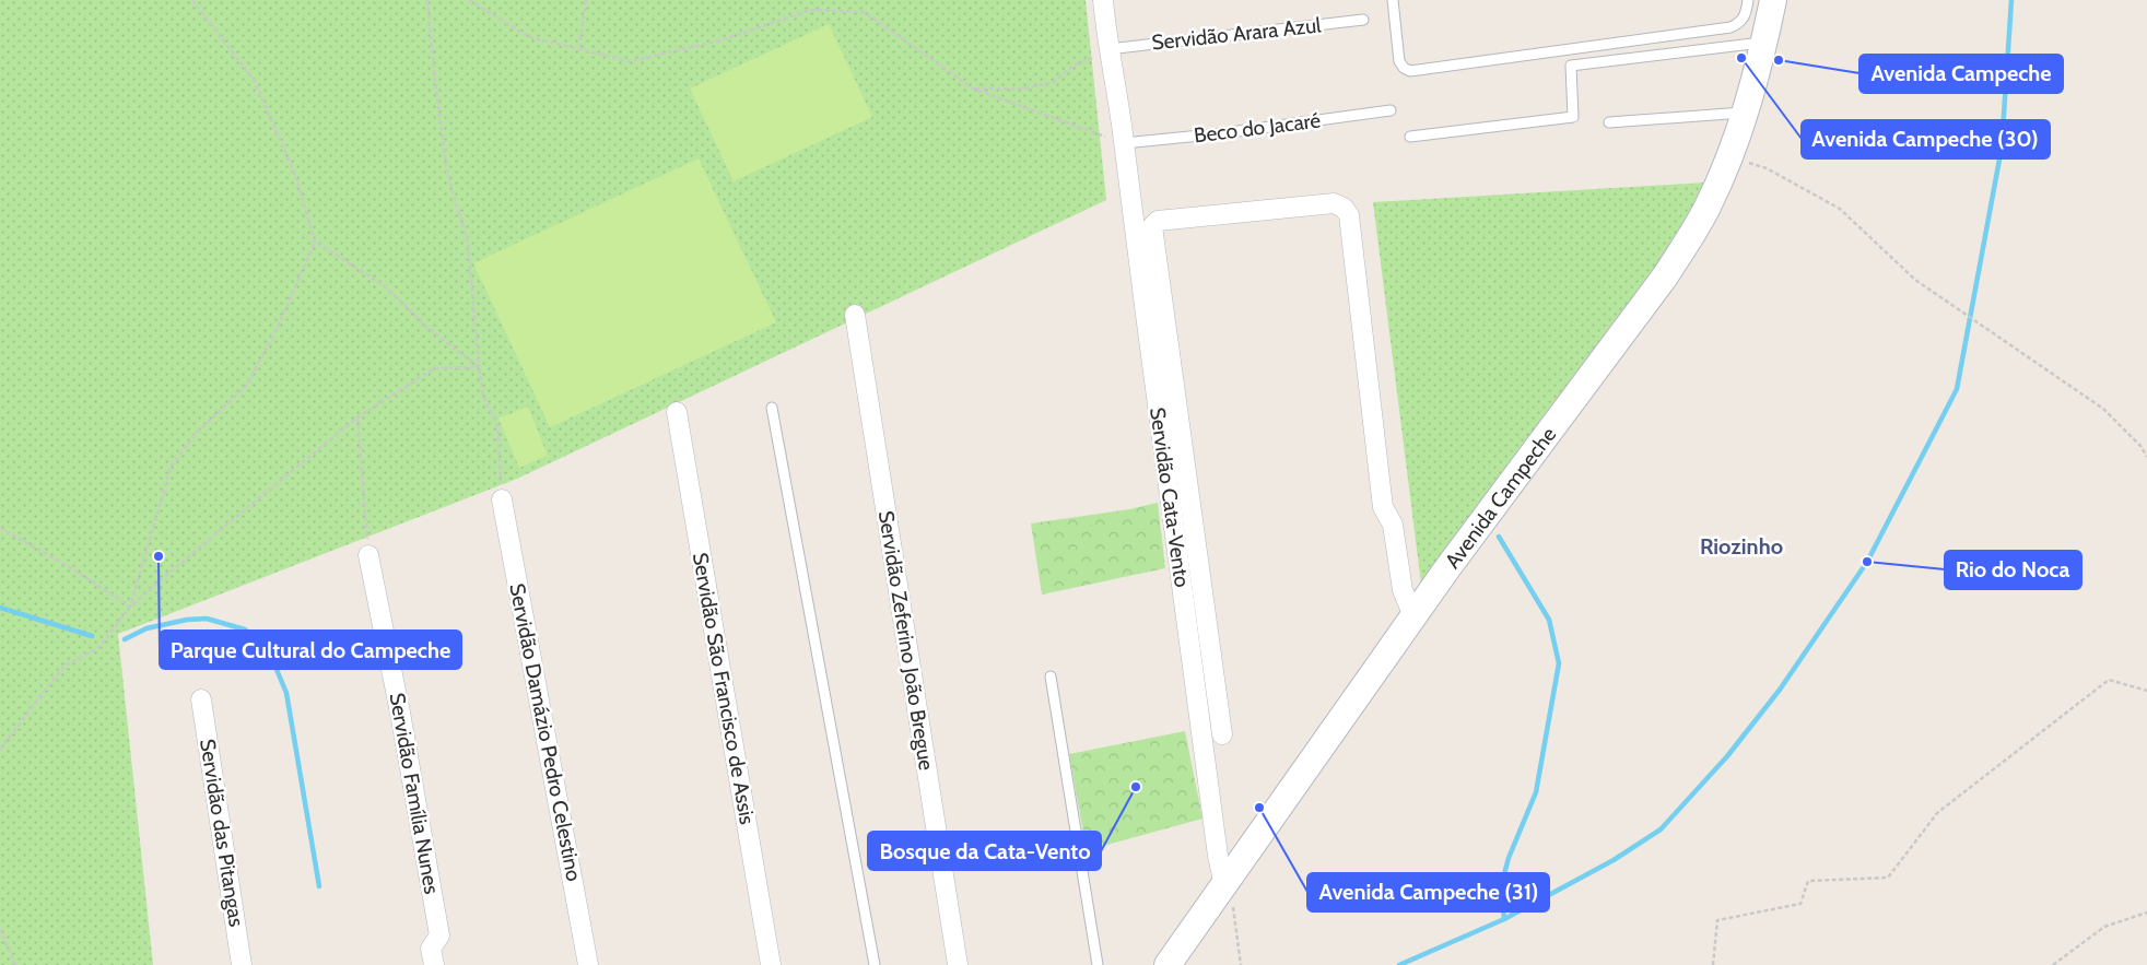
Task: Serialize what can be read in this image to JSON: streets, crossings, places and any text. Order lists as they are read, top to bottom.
{
  "streets": {
    "main road": ["Avenida Campeche"],
    "street": [
      "Servidão Cata-Vento",
      "Servidão Zeferino João Bregue",
      "Servidão São Francisco de Assis",
      "Servidão Damázio Pedro Celestino",
      "Servidão Família Nunes",
      "Servidão das Pitangas"
    ],
    "lane": ["Servidão Arara Azul", "Beco do Jacaré"]
  },
  "crossings": [
    ["Servidão Arara Azul", "Servidão Cata-Vento"],
    ["Beco do Jacaré", "Servidão Cata-Vento"],
    ["Servidão Cata-Vento", "Avenida Campeche"]
  ],
  "districts": ["Riozinho"],
  "places": [
    "Avenida Campeche (30)",
    "Avenida Campeche",
    "Parque Cultural do Campeche",
    "Rio do Noca",
    "Bosque da Cata-Vento",
    "Avenida Campeche (31)"
  ]
}
